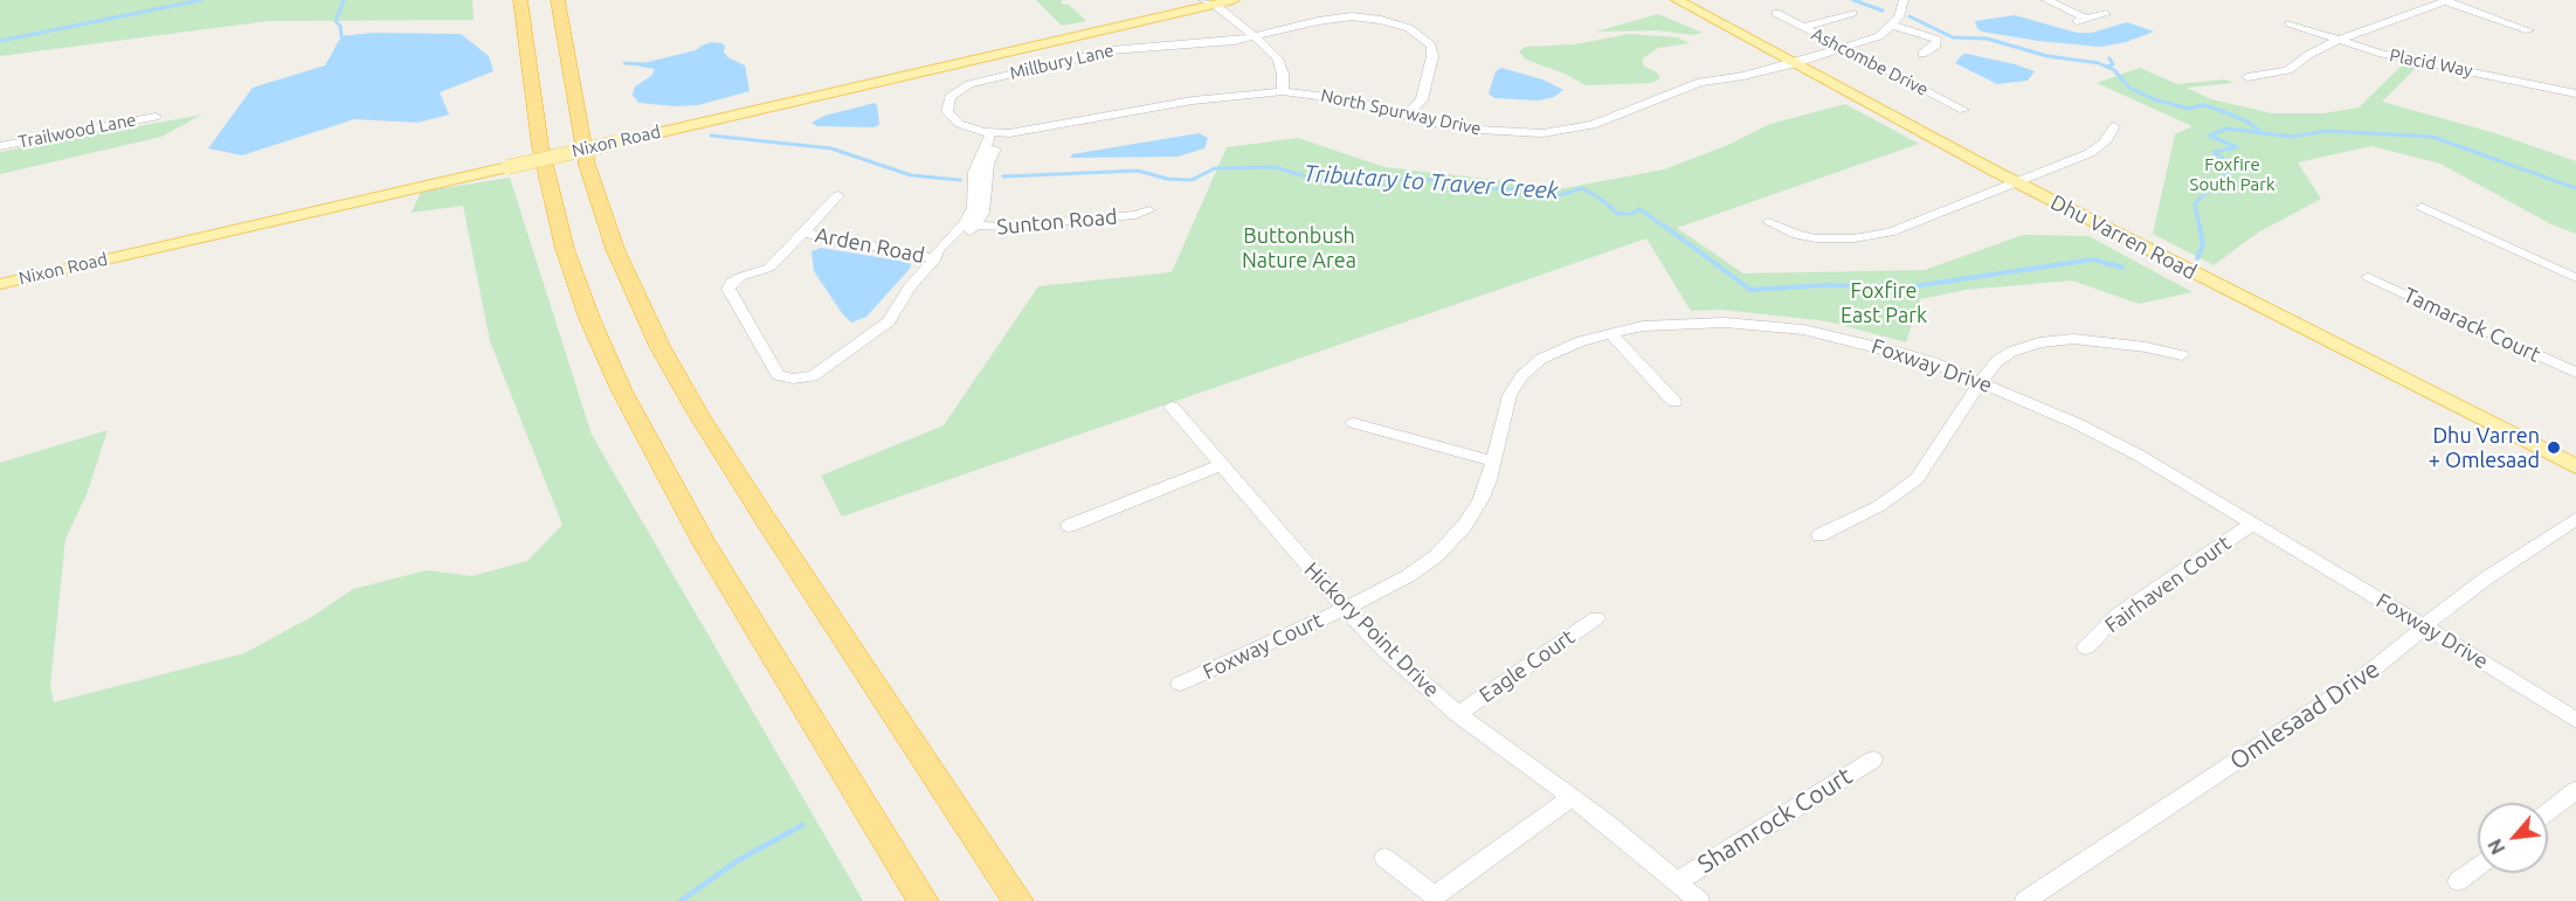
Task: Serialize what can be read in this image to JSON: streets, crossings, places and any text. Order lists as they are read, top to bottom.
{
  "streets": {
    "main road": ["Nixon Road", "Dhu Varren Road"],
    "street": [
      "Millbury Lane",
      "Ashcombe Drive",
      "Placid Way",
      "North Spurway Drive",
      "Trailwood Lane",
      "Sunton Road",
      "Arden Road",
      "Tamarack Court",
      "Foxway Drive",
      "Fairhaven Court",
      "Hickory Point Drive",
      "Foxway Court",
      "Eagle Court",
      "Omlesaad Drive",
      "Shamrock Court"
    ]
  },
  "crossings": [
    ["Millbury Lane", "North Spurway Drive"],
    ["Ashcombe Drive", "North Spurway Drive"],
    ["North Spurway Drive", "Dhu Varren Road"],
    ["Foxway Drive", "Fairhaven Court"],
    ["Foxway Drive", "Hickory Point Drive"],
    ["Foxway Drive", "Foxway Court"],
    ["Foxway Drive", "Omlesaad Drive"],
    ["Hickory Point Drive", "Foxway Court"],
    ["Hickory Point Drive", "Eagle Court"],
    ["Hickory Point Drive", "Shamrock Court"]
  ],
  "water": ["Tributary to Traver Creek"],
  "parks": ["Foxfire South Park", "Buttonbush Nature Area", "Foxfire East Park"],
  "places": ["Dhu Varren + Omlesaad"],
  "north": "bottom left"
}
